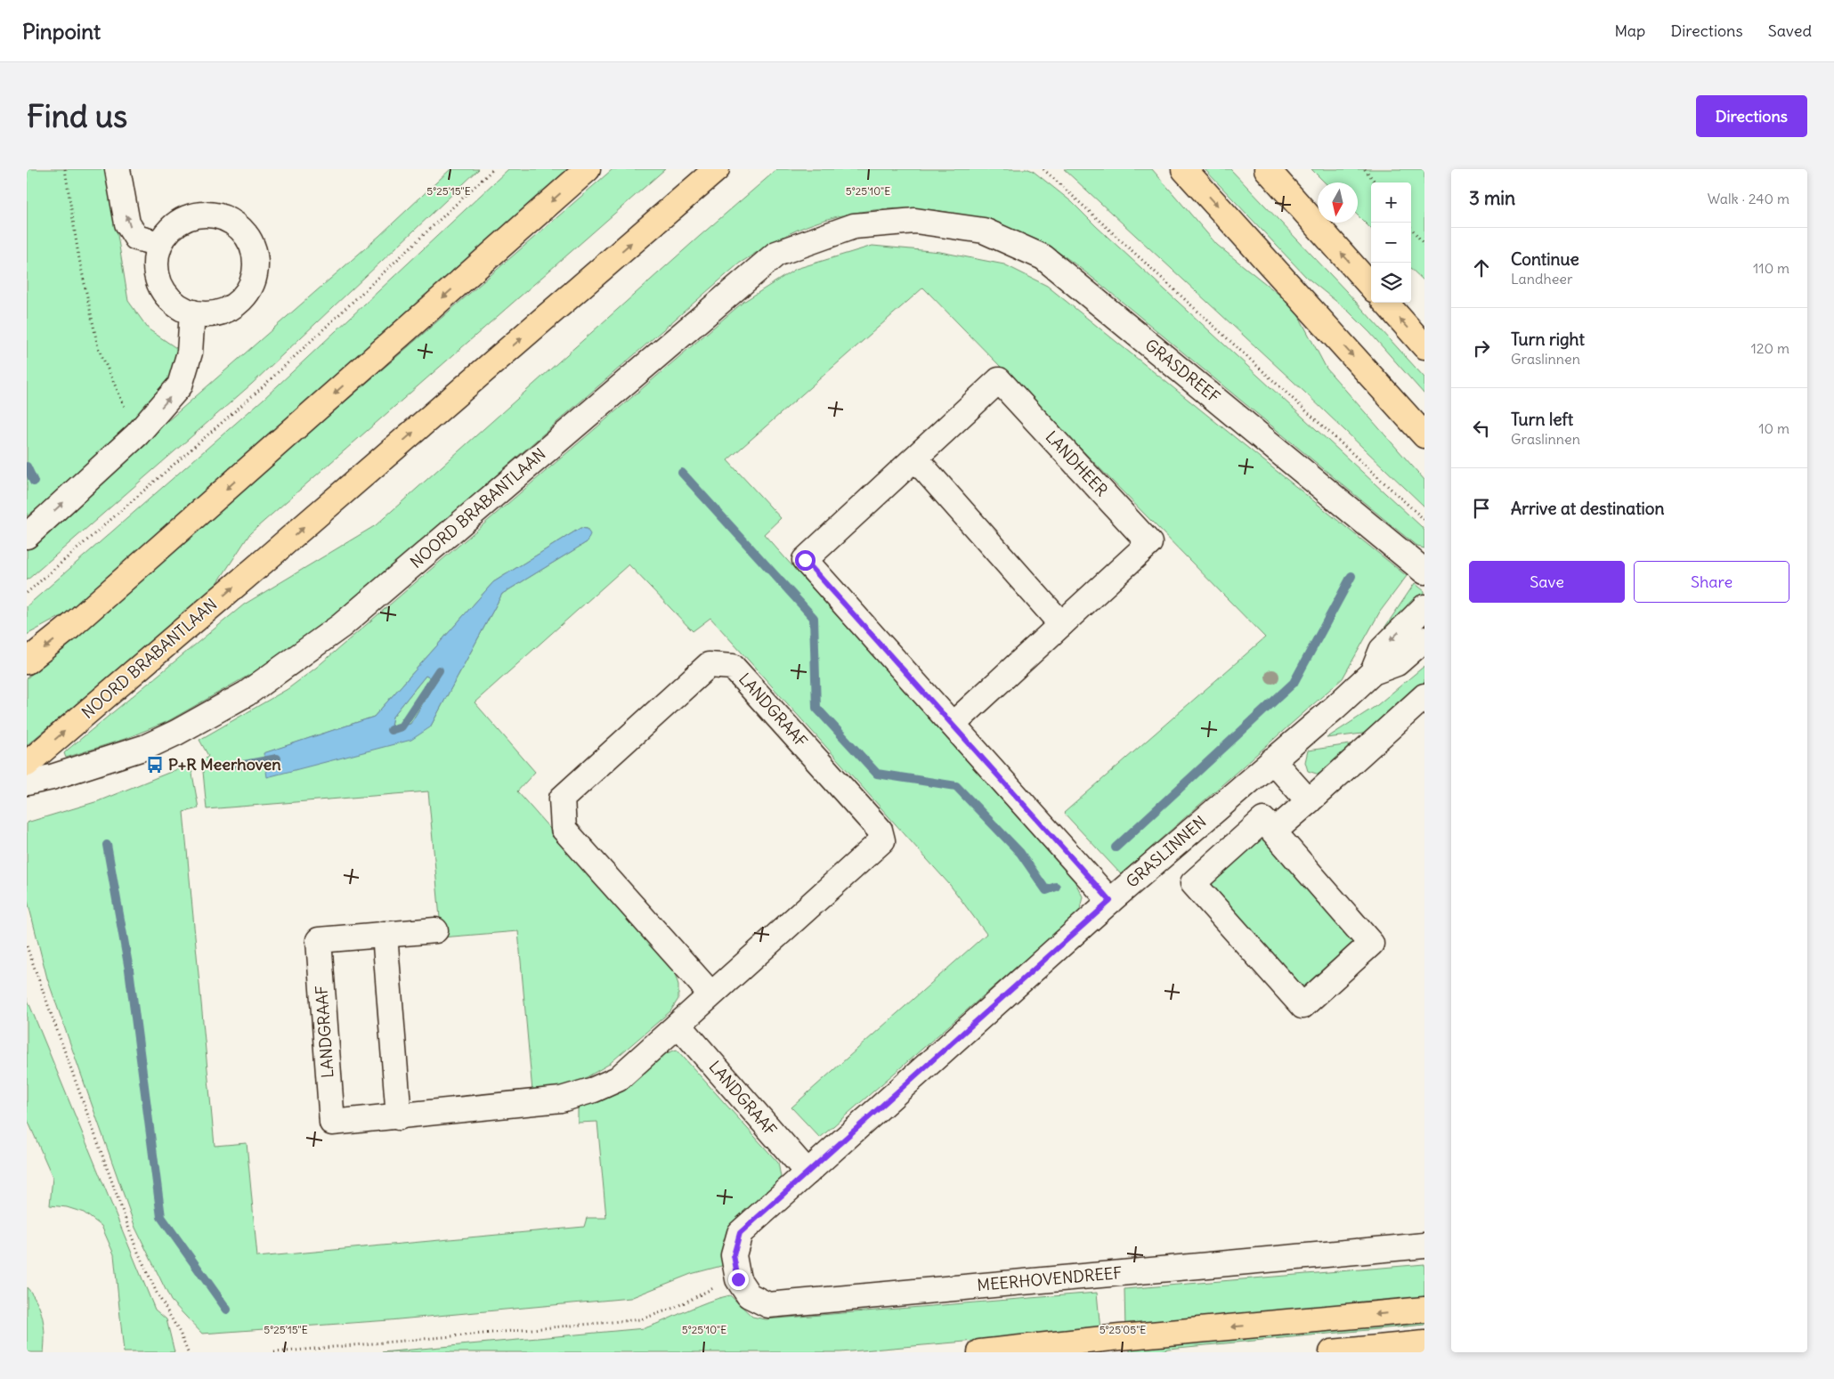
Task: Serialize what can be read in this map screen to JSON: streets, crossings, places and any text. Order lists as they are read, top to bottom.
{
  "streets": {
    "main road": ["NOORD BRABANTLAAN"],
    "street": [
      "GRASDREEF",
      "LANDHEER",
      "LANDGRAAF",
      "GRASLINNEN",
      "MEERHOVENDREEF"
    ]
  },
  "crossings": [
    ["GRASDREEF", "NOORD BRABANTLAAN"],
    ["LANDHEER", "GRASLINNEN"],
    ["LANDGRAAF", "GRASLINNEN"],
    ["GRASLINNEN", "MEERHOVENDREEF"]
  ],
  "places": {
    "bus stop": ["P+R Meerhoven"]
  },
  "north": "bottom",
  "page": {
    "header": "Pinpoint",
    "nav": ["Map", "Directions", "Saved"],
    "buttons": [
      "Directions",
      ["Save", "Share"]
    ],
    "title": "Find us",
    "heading": ["3 min", "Walk · 240 m"],
    "map_buttons": ["+", "−"],
    "list": [
      ["Continue", "Landheer", "110 m"],
      ["Turn right", "Graslinnen", "120 m"],
      ["Turn left", "Graslinnen", "10 m"],
      "Arrive at destination"
    ]
  },
  "coordinates": ["5°25'15\"E", "5°25'10\"E", "5°25'05\"E"]
}
